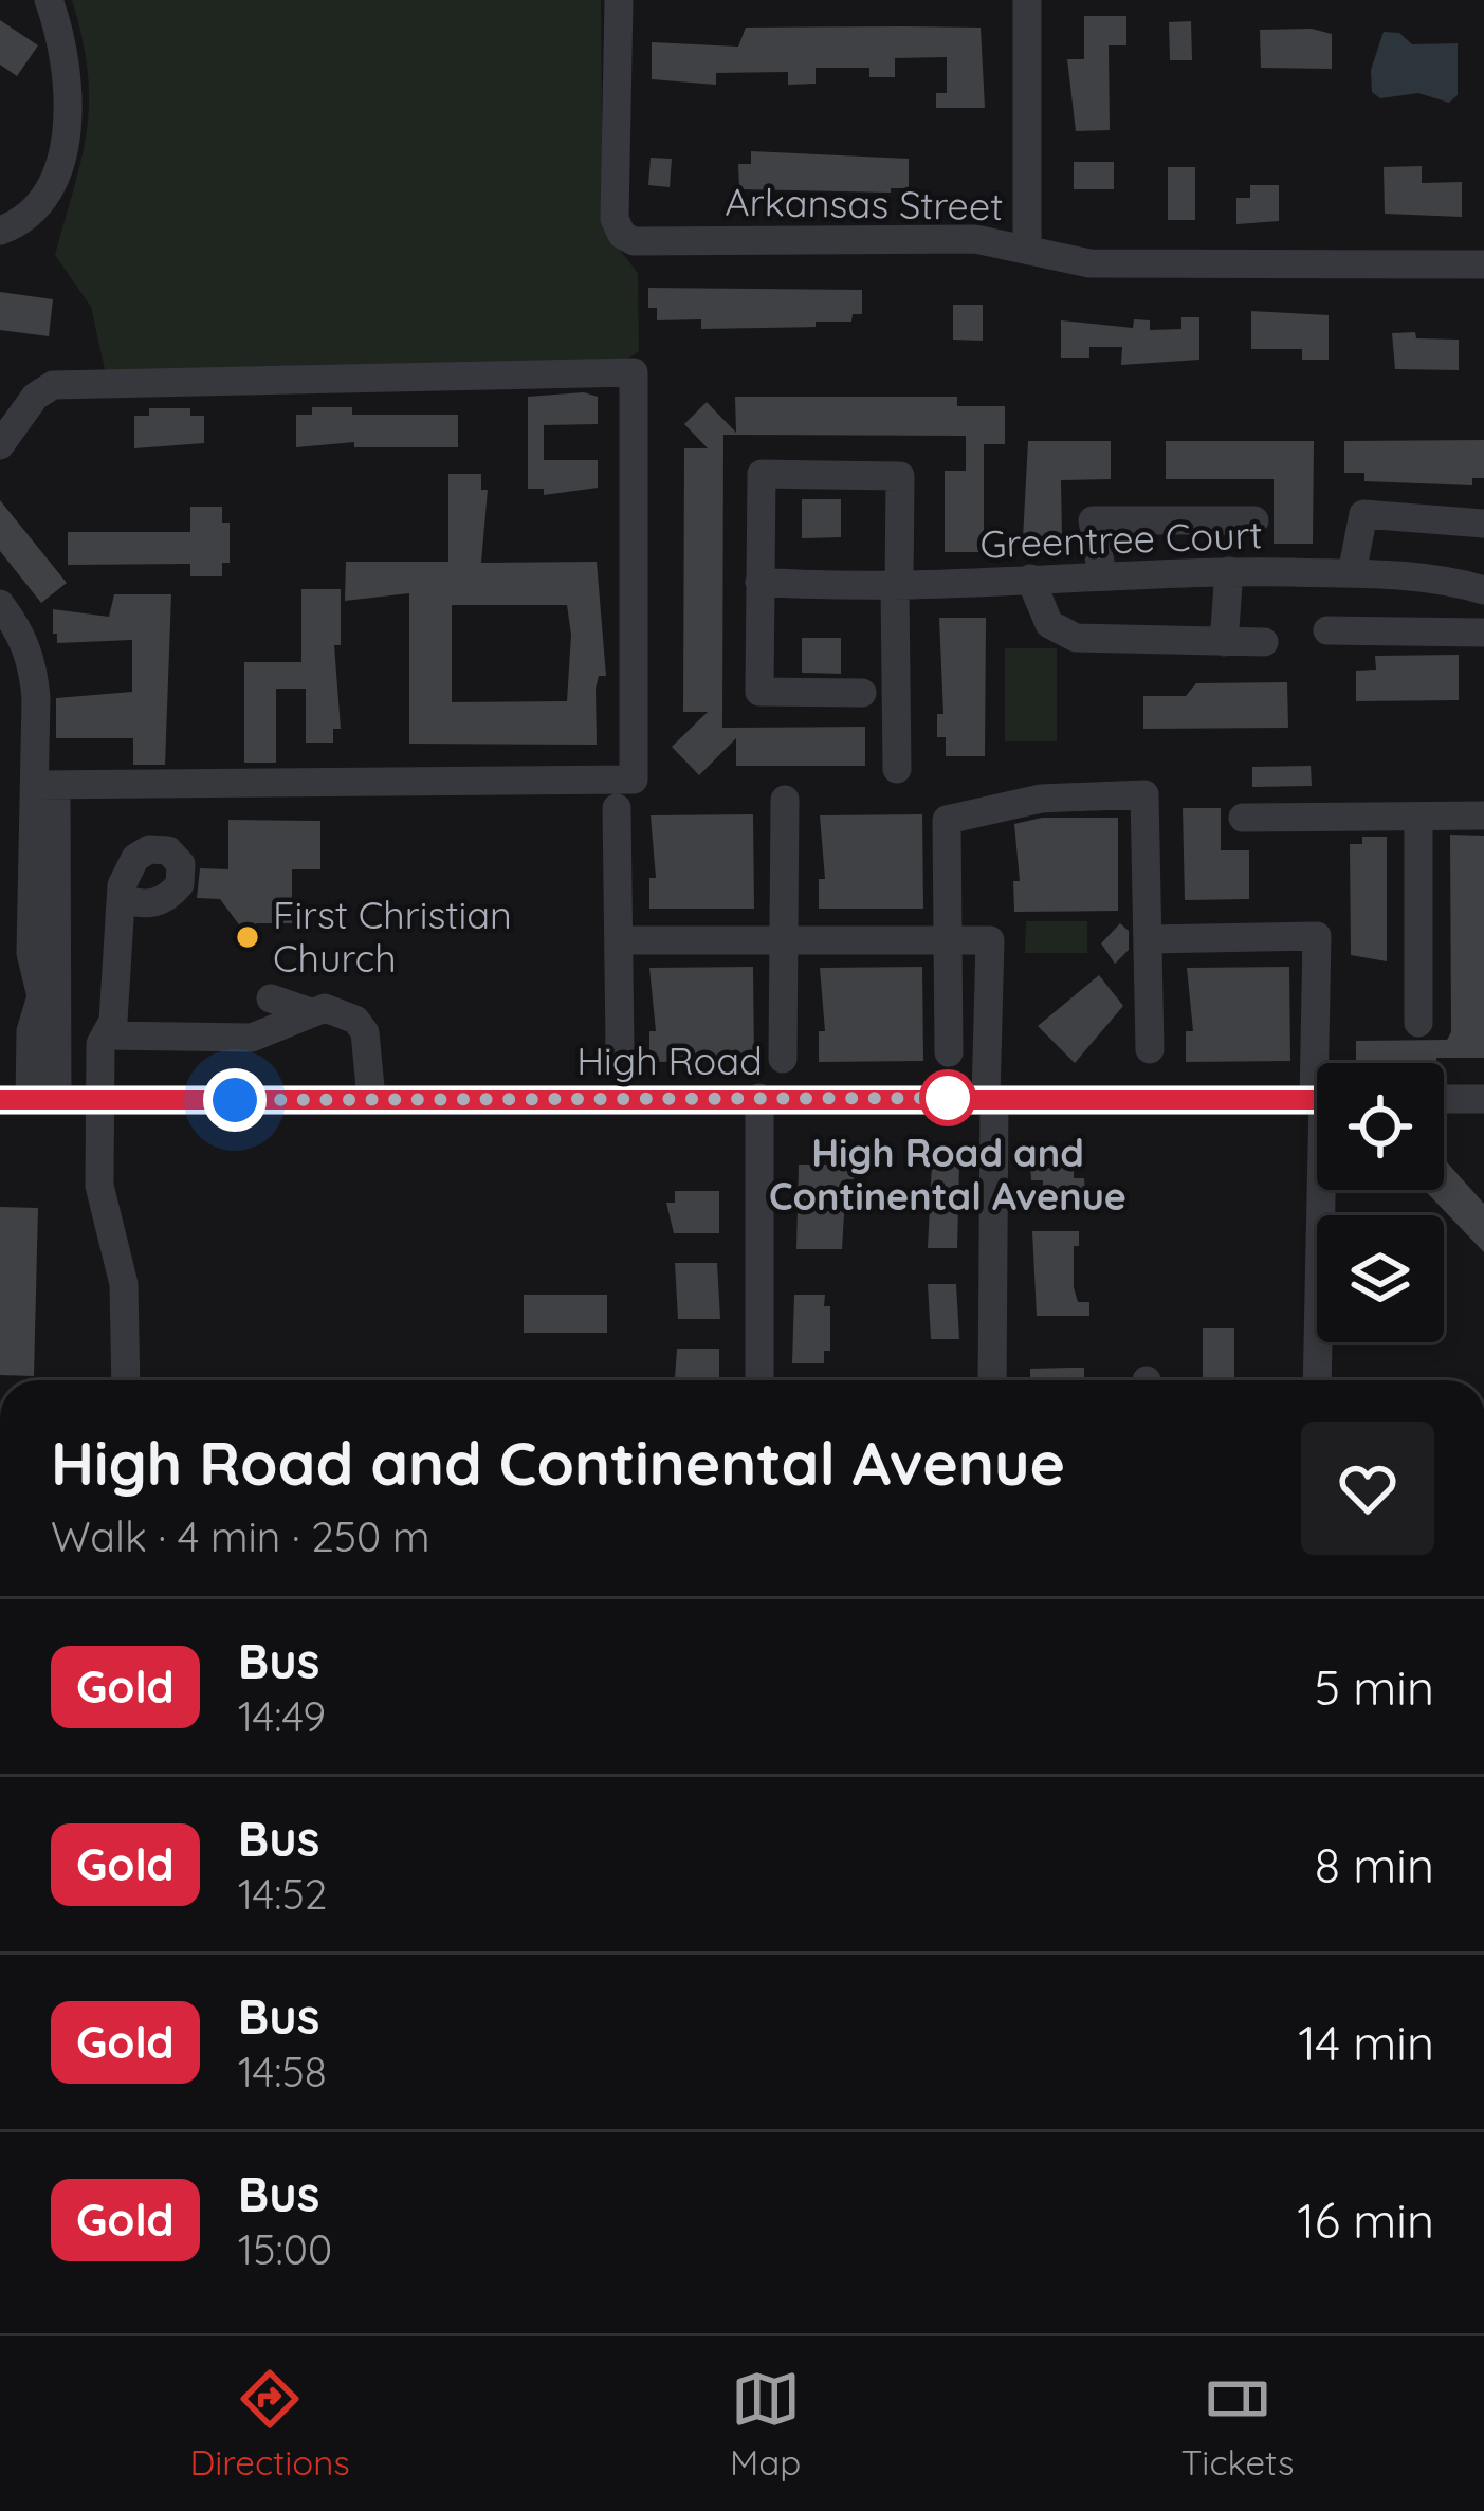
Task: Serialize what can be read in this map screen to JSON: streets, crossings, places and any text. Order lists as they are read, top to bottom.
{
  "streets": {
    "street": ["Arkansas Street", "Greentree Court", "High Road"]
  },
  "places": ["First Christian Church", "High Road and Continental Avenue"],
  "lines": ["bus line Gold"],
  "page": {
    "heading": ["High Road and Continental Avenue", "Walk · 4 min · 250 m"],
    "list": [
      {
        "mark": "Gold",
        "name": "Bus",
        "note": "14:49",
        "value": "5 min"
      },
      {
        "mark": "Gold",
        "name": "Bus",
        "note": "14:52",
        "value": "8 min"
      },
      {
        "mark": "Gold",
        "name": "Bus",
        "note": "14:58",
        "value": "14 min"
      },
      {
        "mark": "Gold",
        "name": "Bus",
        "note": "15:00",
        "value": "16 min"
      }
    ],
    "tabs": ["Directions", "Map", "Tickets"]
  }
}
